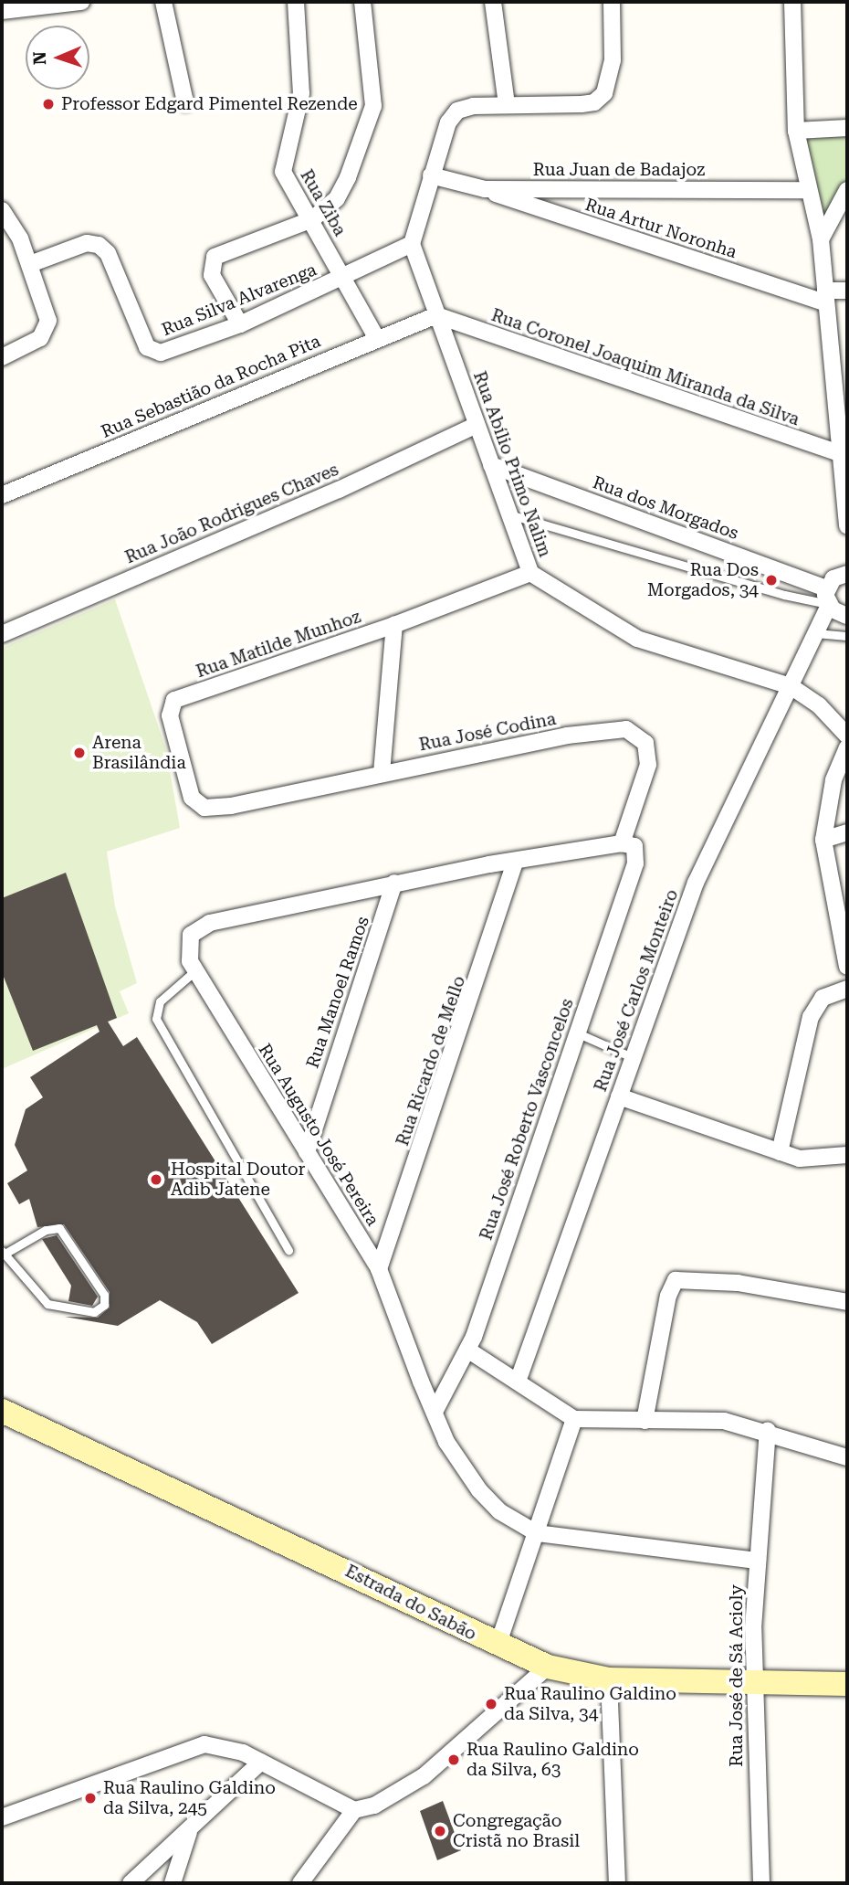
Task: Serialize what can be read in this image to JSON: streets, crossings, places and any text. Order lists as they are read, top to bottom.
{
  "streets": {
    "street": [
      "Rua Juan de Badajoz",
      "Rua Ziba",
      "Rua Artur Noronha",
      "Rua Silva Alvarenga",
      "Rua Coronel Joaquim Miranda da Silva",
      "Rua Sebastião da Rocha Pita",
      "Rua Abílio Primo Nalim",
      "Rua dos Morgados",
      "Rua João Rodrigues Chaves",
      "Rua Matilde Munhoz",
      "Rua José Codina",
      "Rua José Carlos Monteiro",
      "Rua Manoel Ramos",
      "Rua Ricardo de Mello",
      "Rua José Roberto Vasconcelos",
      "Rua Augusto José Pereira",
      "Estrada do Sabão",
      "Rua José de Sá Acioly"
    ]
  },
  "crossings": [
    ["Rua Juan de Badajoz", "Rua Artur Noronha"],
    ["Rua Ziba", "Rua Silva Alvarenga"],
    ["Rua Ziba", "Rua Sebastião da Rocha Pita"],
    ["Rua Silva Alvarenga", "Rua Abílio Primo Nalim"],
    ["Rua Coronel Joaquim Miranda da Silva", "Rua Sebastião da Rocha Pita"],
    ["Rua Coronel Joaquim Miranda da Silva", "Rua Abílio Primo Nalim"],
    ["Rua Sebastião da Rocha Pita", "Rua Abílio Primo Nalim"],
    ["Rua Abílio Primo Nalim", "Rua dos Morgados"],
    ["Rua Abílio Primo Nalim", "Rua João Rodrigues Chaves"],
    ["Rua Abílio Primo Nalim", "Rua Matilde Munhoz"],
    ["Rua Abílio Primo Nalim", "Rua José Carlos Monteiro"],
    ["Rua dos Morgados", "Rua José Carlos Monteiro"],
    ["Rua Matilde Munhoz", "Rua José Codina"],
    ["Rua José Codina", "Rua José Roberto Vasconcelos"],
    ["Rua José Codina", "Rua Augusto José Pereira"],
    ["Rua Manoel Ramos", "Rua Augusto José Pereira"],
    ["Rua Ricardo de Mello", "Rua Augusto José Pereira"],
    ["Rua José Roberto Vasconcelos", "Rua Augusto José Pereira"],
    ["Rua Augusto José Pereira", "Rua José de Sá Acioly"],
    ["Estrada do Sabão", "Rua José de Sá Acioly"]
  ],
  "places": [
    "Professor Edgard Pimentel Rezende",
    "Rua Dos Morgados, 34",
    "Arena Brasilândia",
    "Hospital Doutor Adib Jatene",
    "Rua Raulino Galdino da Silva, 34",
    "Rua Raulino Galdino da Silva, 63",
    "Rua Raulino Galdino da Silva, 245",
    "Congregação Cristã no Brasil"
  ],
  "north": "left"
}
